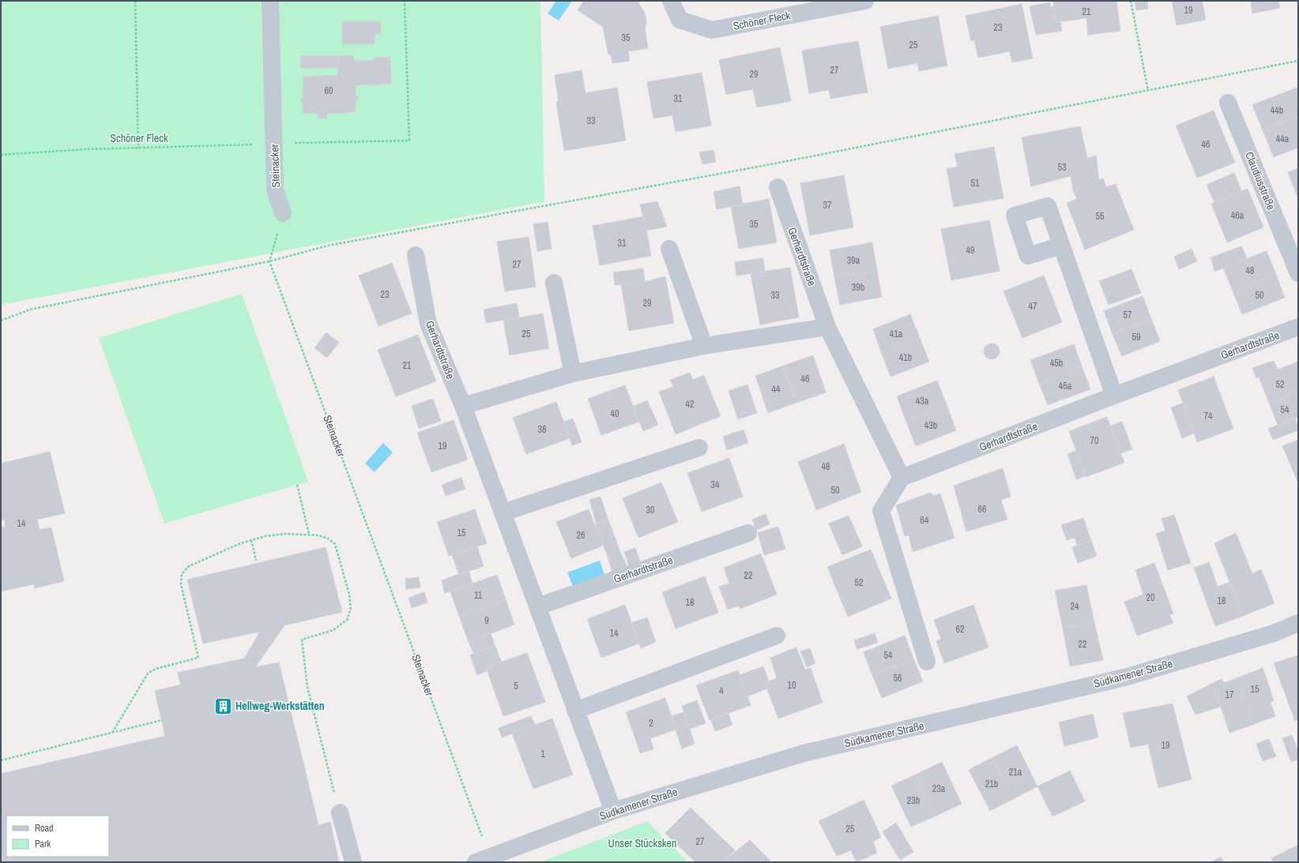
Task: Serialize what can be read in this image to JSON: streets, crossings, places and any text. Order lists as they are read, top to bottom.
{
  "streets": {
    "street": [
      "Schöner Fleck",
      "Steinacker",
      "Claudiusstraße",
      "Gerhardtstraße",
      "Südkamener Straße"
    ]
  },
  "crossings": [
    ["Steinacker", "Südkamener Straße"],
    ["Gerhardtstraße", "Südkamener Straße"]
  ],
  "parks": ["Schöner Fleck", "Unser Stücksken"],
  "places": {
    "building": ["Hellweg-Werkstätten"]
  },
  "house_numbers": [
    "19",
    "21",
    "23",
    "35",
    "25",
    "27",
    "29",
    "60",
    "31",
    "44b",
    "33",
    "44a",
    "46",
    "53",
    "51",
    "37",
    "46a",
    "55",
    "35",
    "31",
    "49",
    "39a",
    "27",
    "48",
    "39b",
    "23",
    "33",
    "50",
    "29",
    "47",
    "57",
    "25",
    "41a",
    "59",
    "41b",
    "45b",
    "21",
    "46",
    "52",
    "45a",
    "44",
    "43a",
    "42",
    "54",
    "40",
    "74",
    "43b",
    "38",
    "70",
    "19",
    "48",
    "34",
    "50",
    "66",
    "30",
    "64",
    "14",
    "15",
    "26",
    "22",
    "52",
    "11",
    "20",
    "18",
    "18",
    "24",
    "9",
    "62",
    "14",
    "22",
    "54",
    "56",
    "10",
    "5",
    "15",
    "4",
    "17",
    "2",
    "19",
    "1",
    "21a",
    "21b",
    "23a",
    "23b",
    "25",
    "27"
  ],
  "legend": ["Road", "Park"]
}
